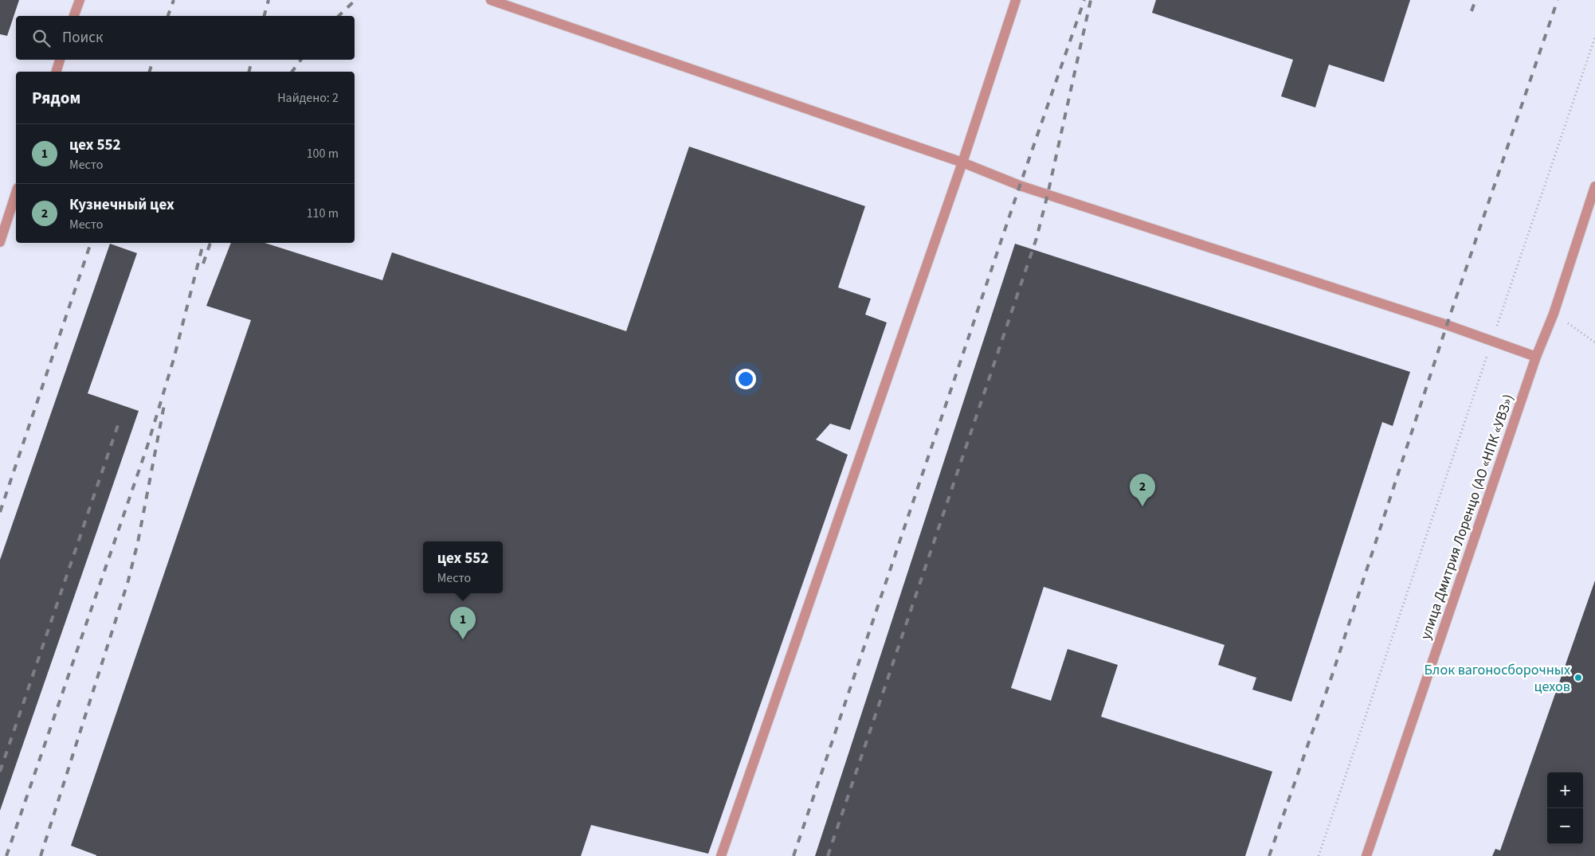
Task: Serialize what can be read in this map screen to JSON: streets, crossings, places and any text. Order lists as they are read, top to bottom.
{
  "streets": {
    "lane": ["улица Дмитрия Лоренцо (АО «НПК «УВЗ»)"]
  },
  "places": ["Блок вагоносборочных цехов"],
  "page": {
    "search": "Поиск",
    "heading": ["Рядом", "Найдено: 2"],
    "list": [
      {
        "mark": "1",
        "name": "цех 552",
        "note": "Место",
        "value": "100 m"
      },
      {
        "mark": "2",
        "name": "Кузнечный цех",
        "note": "Место",
        "value": "110 m"
      }
    ],
    "pins": ["2", "1"],
    "popup": ["цех 552", "Место"],
    "map_buttons": ["+", "−"]
  }
}
